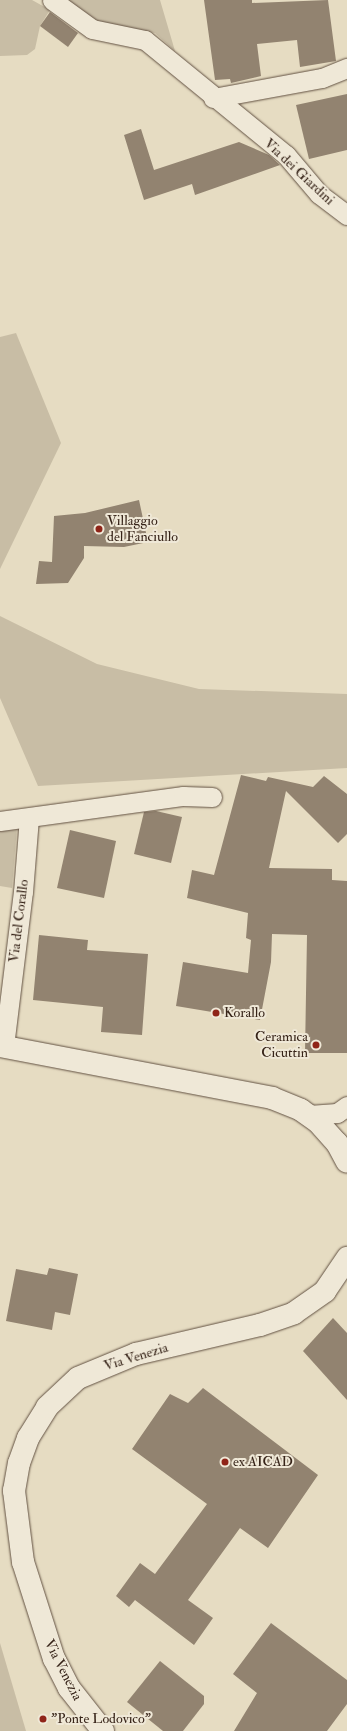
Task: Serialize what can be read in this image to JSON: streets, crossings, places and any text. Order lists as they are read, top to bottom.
{
  "streets": {
    "main road": ["Via Venezia"],
    "street": ["Via dei Giardini", "Via del Corallo"]
  },
  "places": [
    "Villaggio del Fanciullo",
    "Korallo",
    "Ceramica Cicuttin",
    "ex AICAD",
    "\"Ponte Lodovico\""
  ]
}
